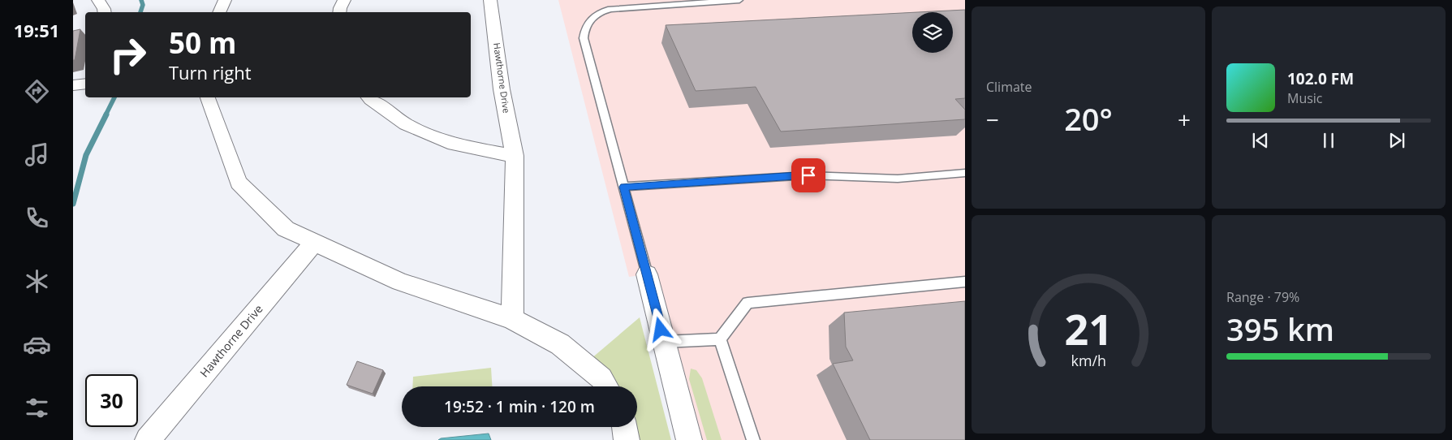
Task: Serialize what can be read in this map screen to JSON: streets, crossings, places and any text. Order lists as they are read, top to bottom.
{
  "streets": {
    "street": ["Hawthorne Drive"]
  },
  "page": {
    "tabs": "19:51",
    "tile": [
      "Climate",
      ["Range · 79%", "395 km"]
    ],
    "turn": ["50 m", "Turn right"],
    "song": ["102.0 FM", "Music"],
    "heat": ["−", "20°", "+"],
    "limit": "30",
    "trip": "19:52 · 1 min · 120 m",
    "gauge": ["21", "km/h"]
  }
}
